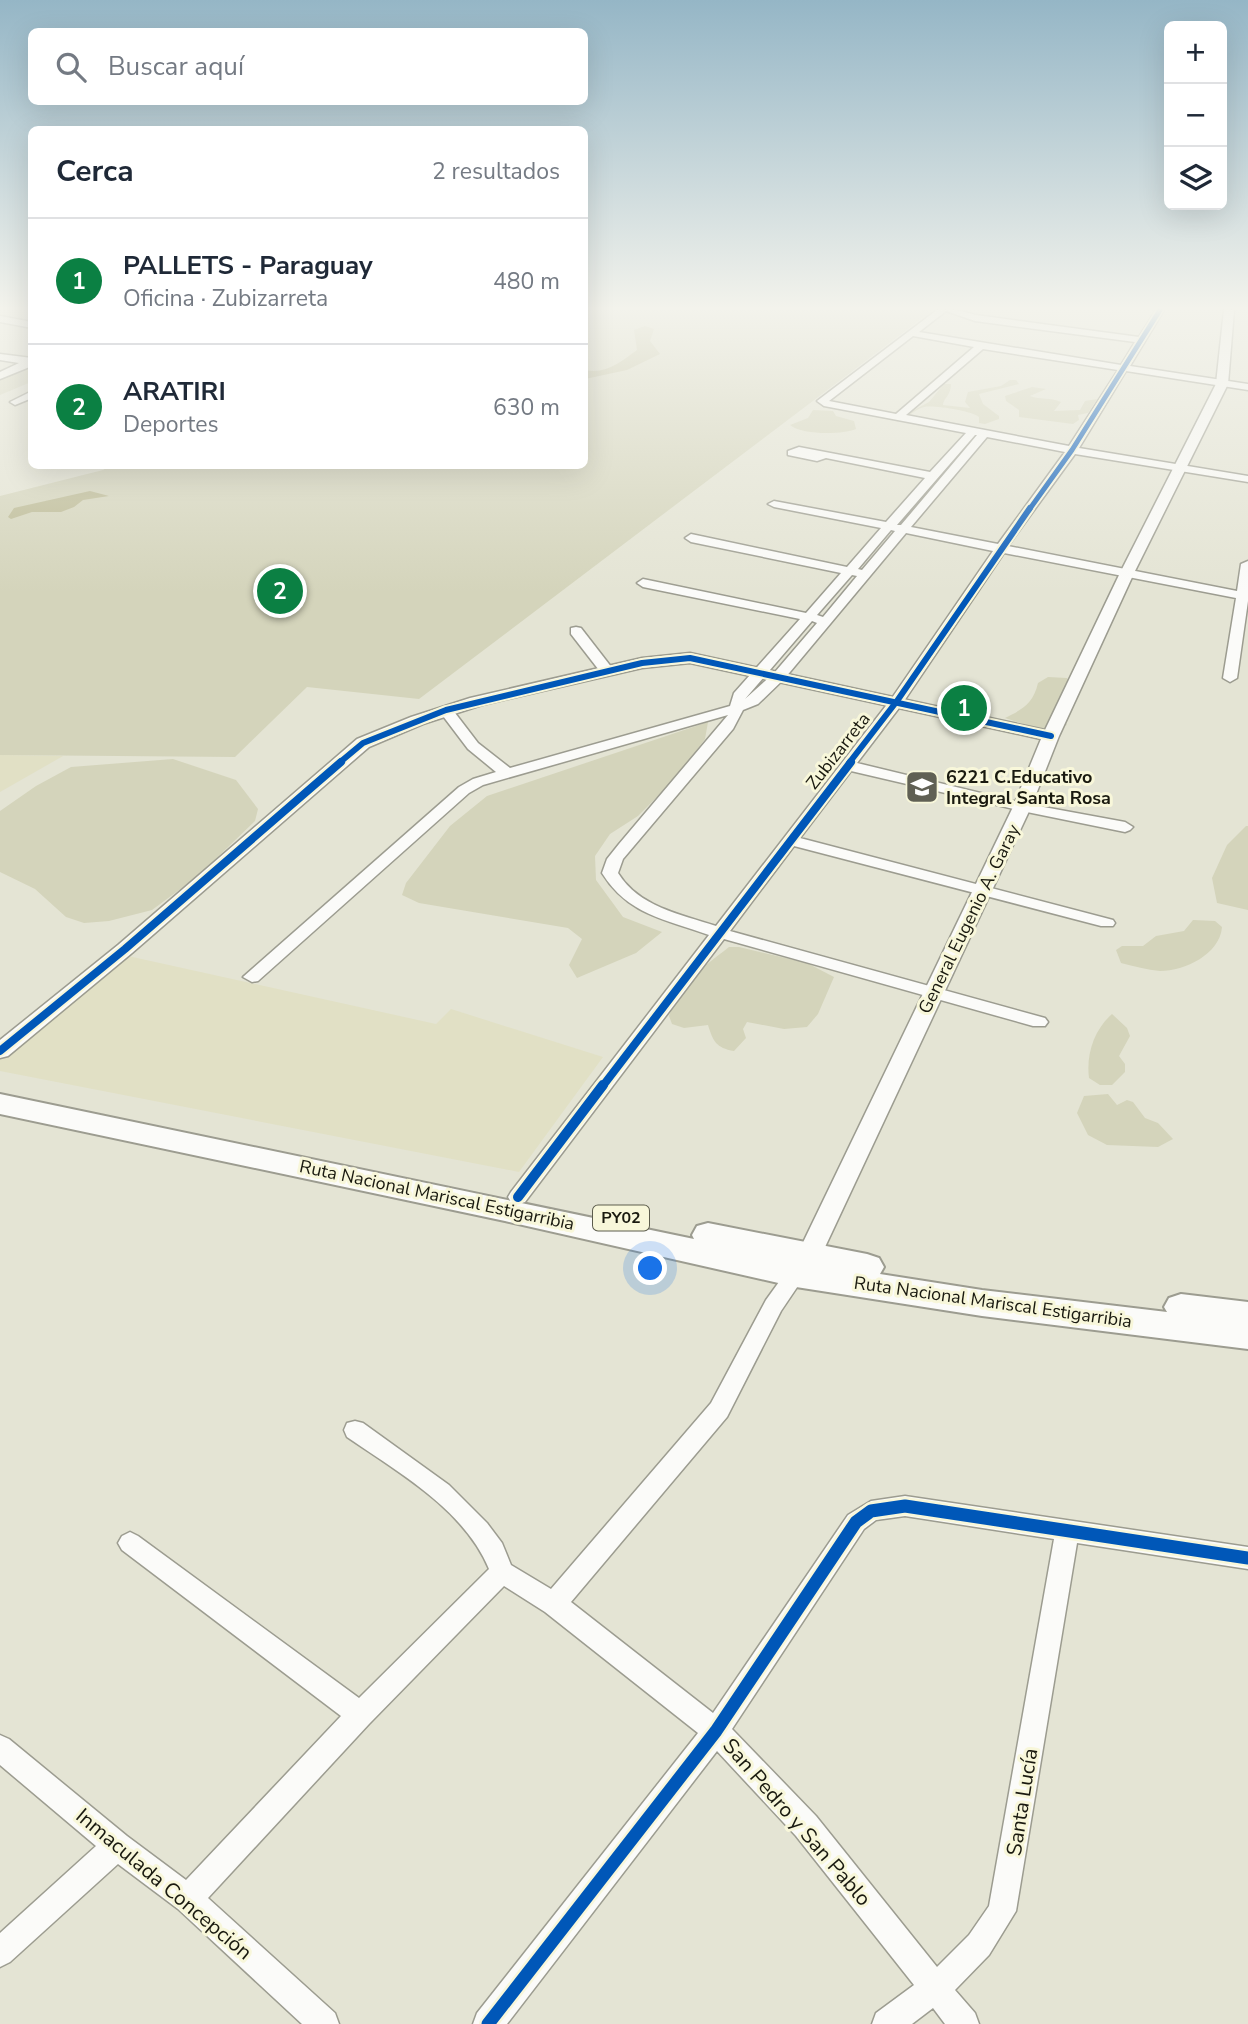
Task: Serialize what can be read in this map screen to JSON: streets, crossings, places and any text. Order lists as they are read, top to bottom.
{
  "streets": {
    "highway": ["Ruta Nacional Mariscal Estigarribia", "PY02"],
    "street": [
      "Zubizarreta",
      "General Eugenio A. Garay",
      "Santa Lucía",
      "San Pedro y San Pablo",
      "Inmaculada Concepción"
    ]
  },
  "crossings": [
    ["Zubizarreta", "Ruta Nacional Mariscal Estigarribia"],
    ["General Eugenio A. Garay", "Ruta Nacional Mariscal Estigarribia"],
    ["Santa Lucía", "San Pedro y San Pablo"]
  ],
  "places": {
    "school or university": ["6221 C.Educativo Integral Santa Rosa"]
  },
  "page": {
    "map_buttons": ["+", "−"],
    "search": "Buscar aquí",
    "heading": ["Cerca", "2 resultados"],
    "list": [
      {
        "mark": "1",
        "name": "PALLETS - Paraguay",
        "note": "Oficina · Zubizarreta",
        "value": "480 m"
      },
      {
        "mark": "2",
        "name": "ARATIRI",
        "note": "Deportes",
        "value": "630 m"
      }
    ],
    "pins": ["2", "1"]
  }
}
